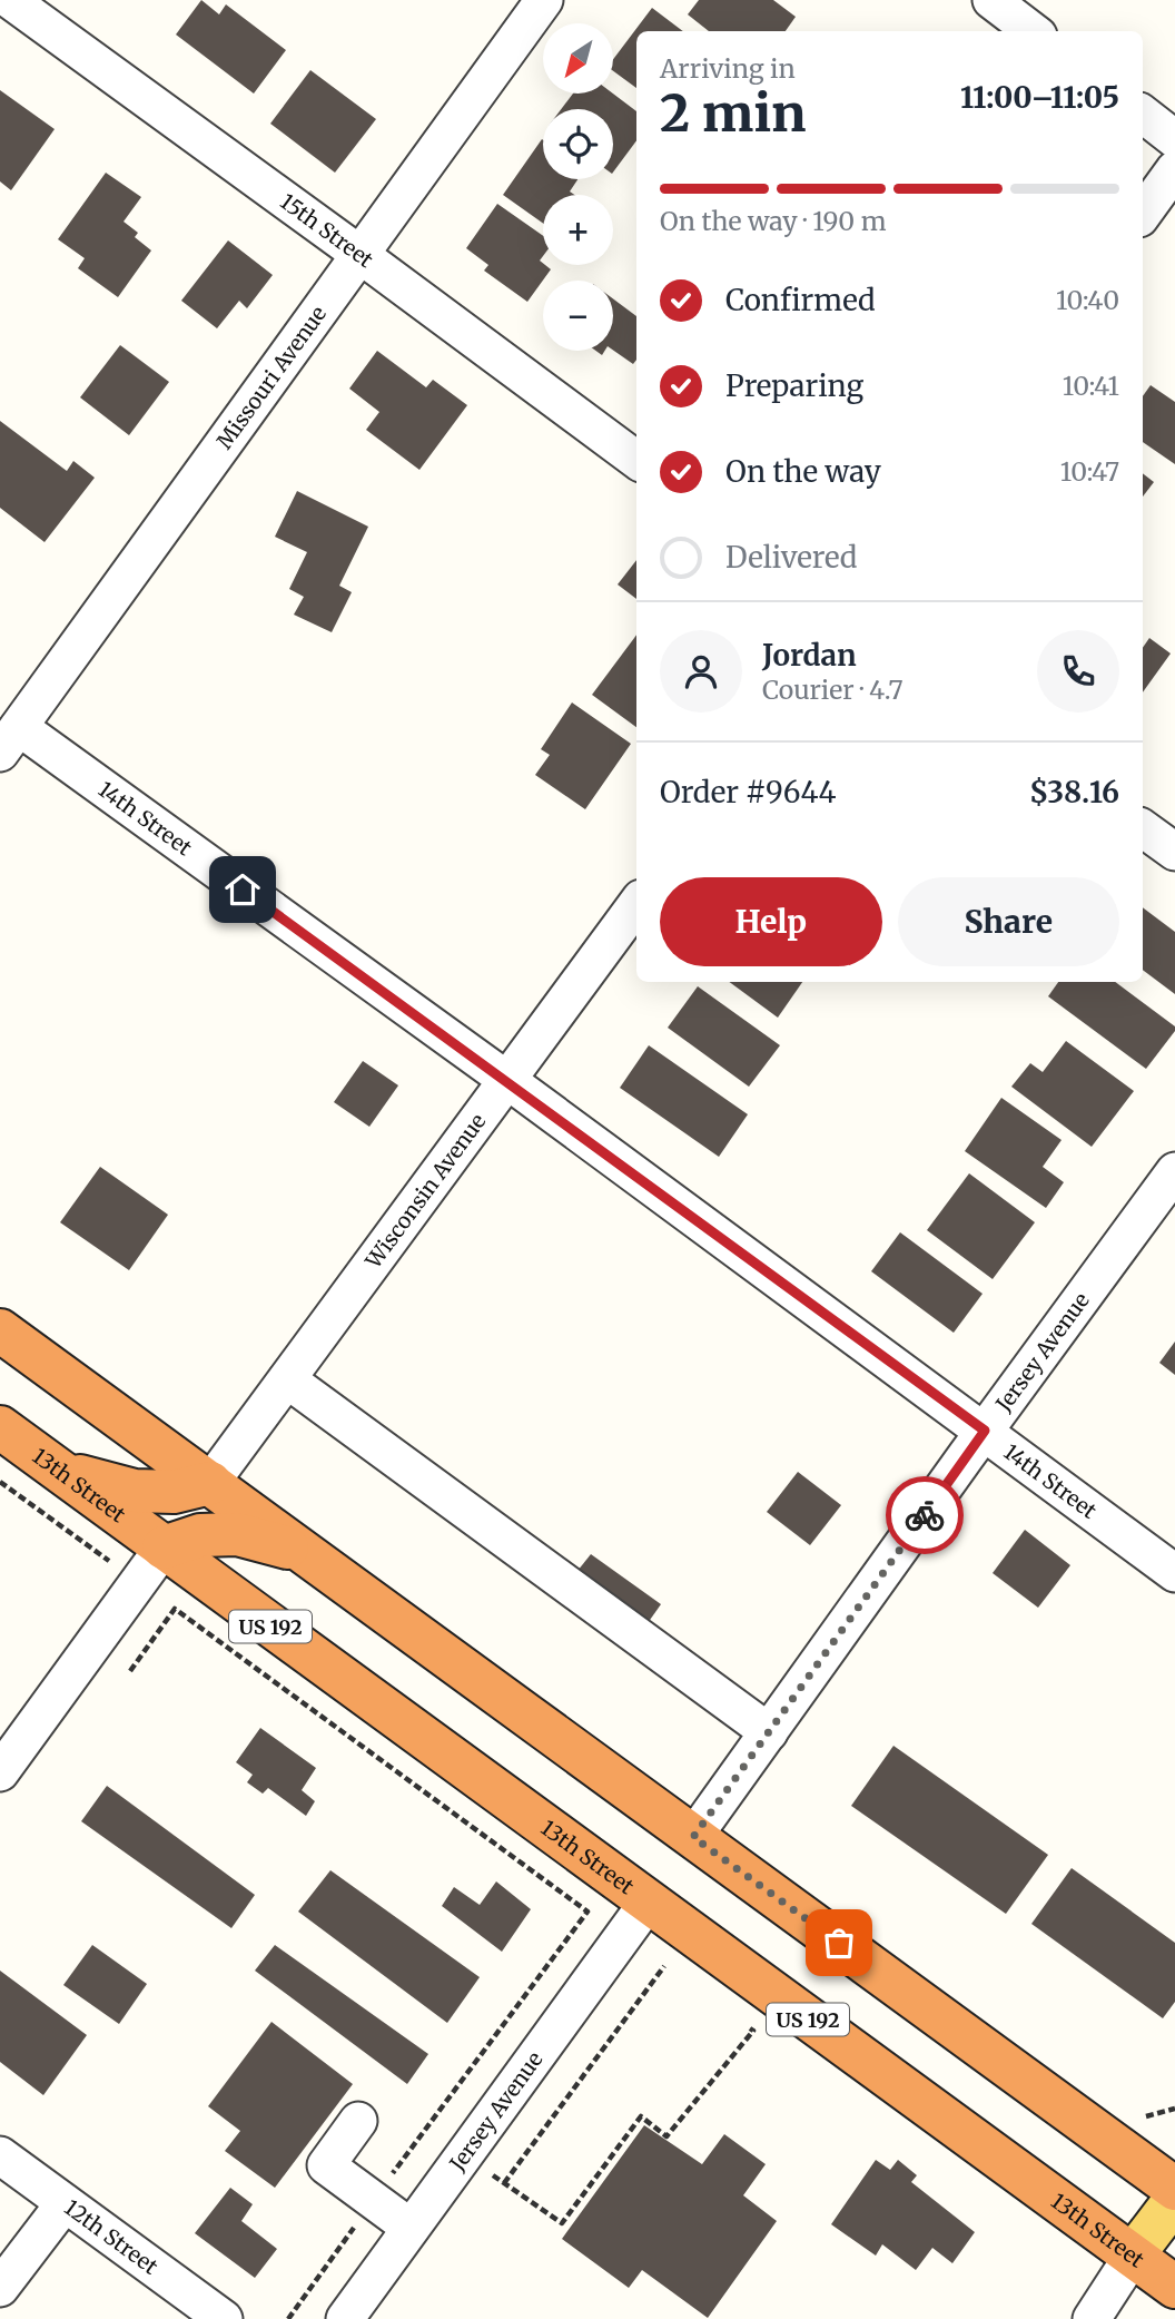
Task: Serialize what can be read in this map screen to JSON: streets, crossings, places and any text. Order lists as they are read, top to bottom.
{
  "streets": {
    "highway": ["13th Street", "US 192"],
    "street": [
      "15th Street",
      "Missouri Avenue",
      "14th Street",
      "Wisconsin Avenue",
      "Jersey Avenue",
      "12th Street"
    ]
  },
  "crossings": [
    ["15th Street", "Missouri Avenue"],
    ["Missouri Avenue", "14th Street"],
    ["14th Street", "Wisconsin Avenue"],
    ["14th Street", "Jersey Avenue"],
    ["Jersey Avenue", "13th Street"]
  ],
  "north": "bottom left",
  "page": {
    "map_buttons": ["+", "−"],
    "heading": ["2 min", "Arriving in", "11:00–11:05"],
    "panel": [
      "Jordan",
      "Courier · 4.7",
      "Order #9644",
      "$38.16"
    ],
    "bar": "On the way · 190 m",
    "list": [
      ["Confirmed", "10:40"],
      ["Preparing", "10:41"],
      ["On the way", "10:47"],
      "Delivered"
    ],
    "buttons": ["Help", "Share"]
  }
}
